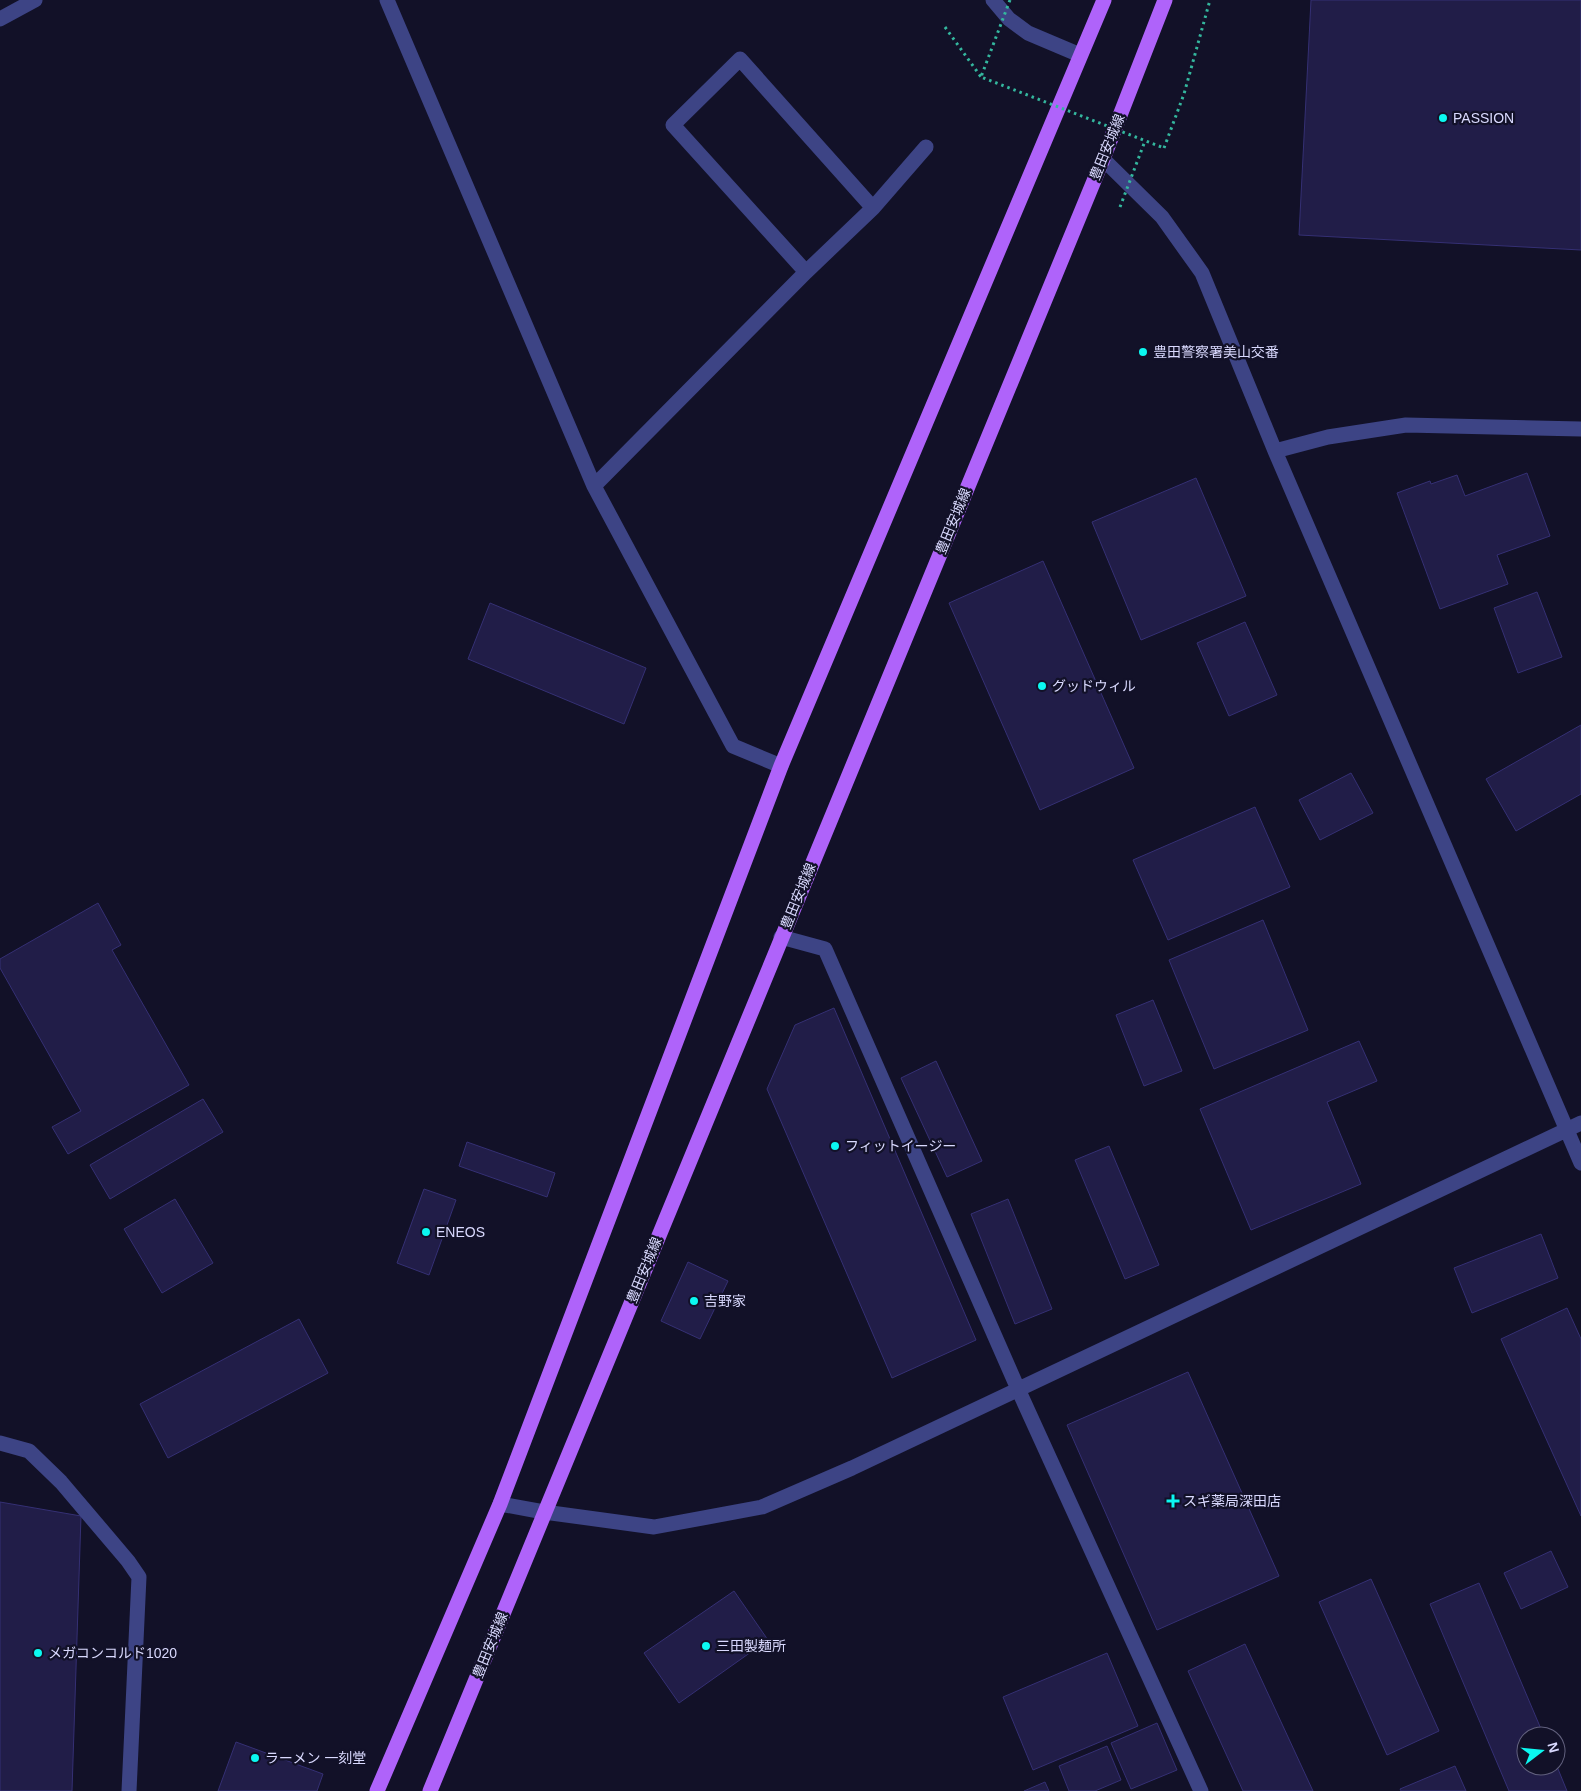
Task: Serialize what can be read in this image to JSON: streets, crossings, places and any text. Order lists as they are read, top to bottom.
{
  "streets": {
    "main road": ["豊田安城線"]
  },
  "places": {
    "other": [
      "PASSION",
      "豊田警察署美山交番",
      "グッドウィル",
      "フィットイージー",
      "ENEOS",
      "吉野家",
      "三田製麺所",
      "メガコンコルド1020",
      "ラーメン 一刻堂"
    ],
    "health": ["スギ薬局深田店"]
  },
  "north": "right"
}
